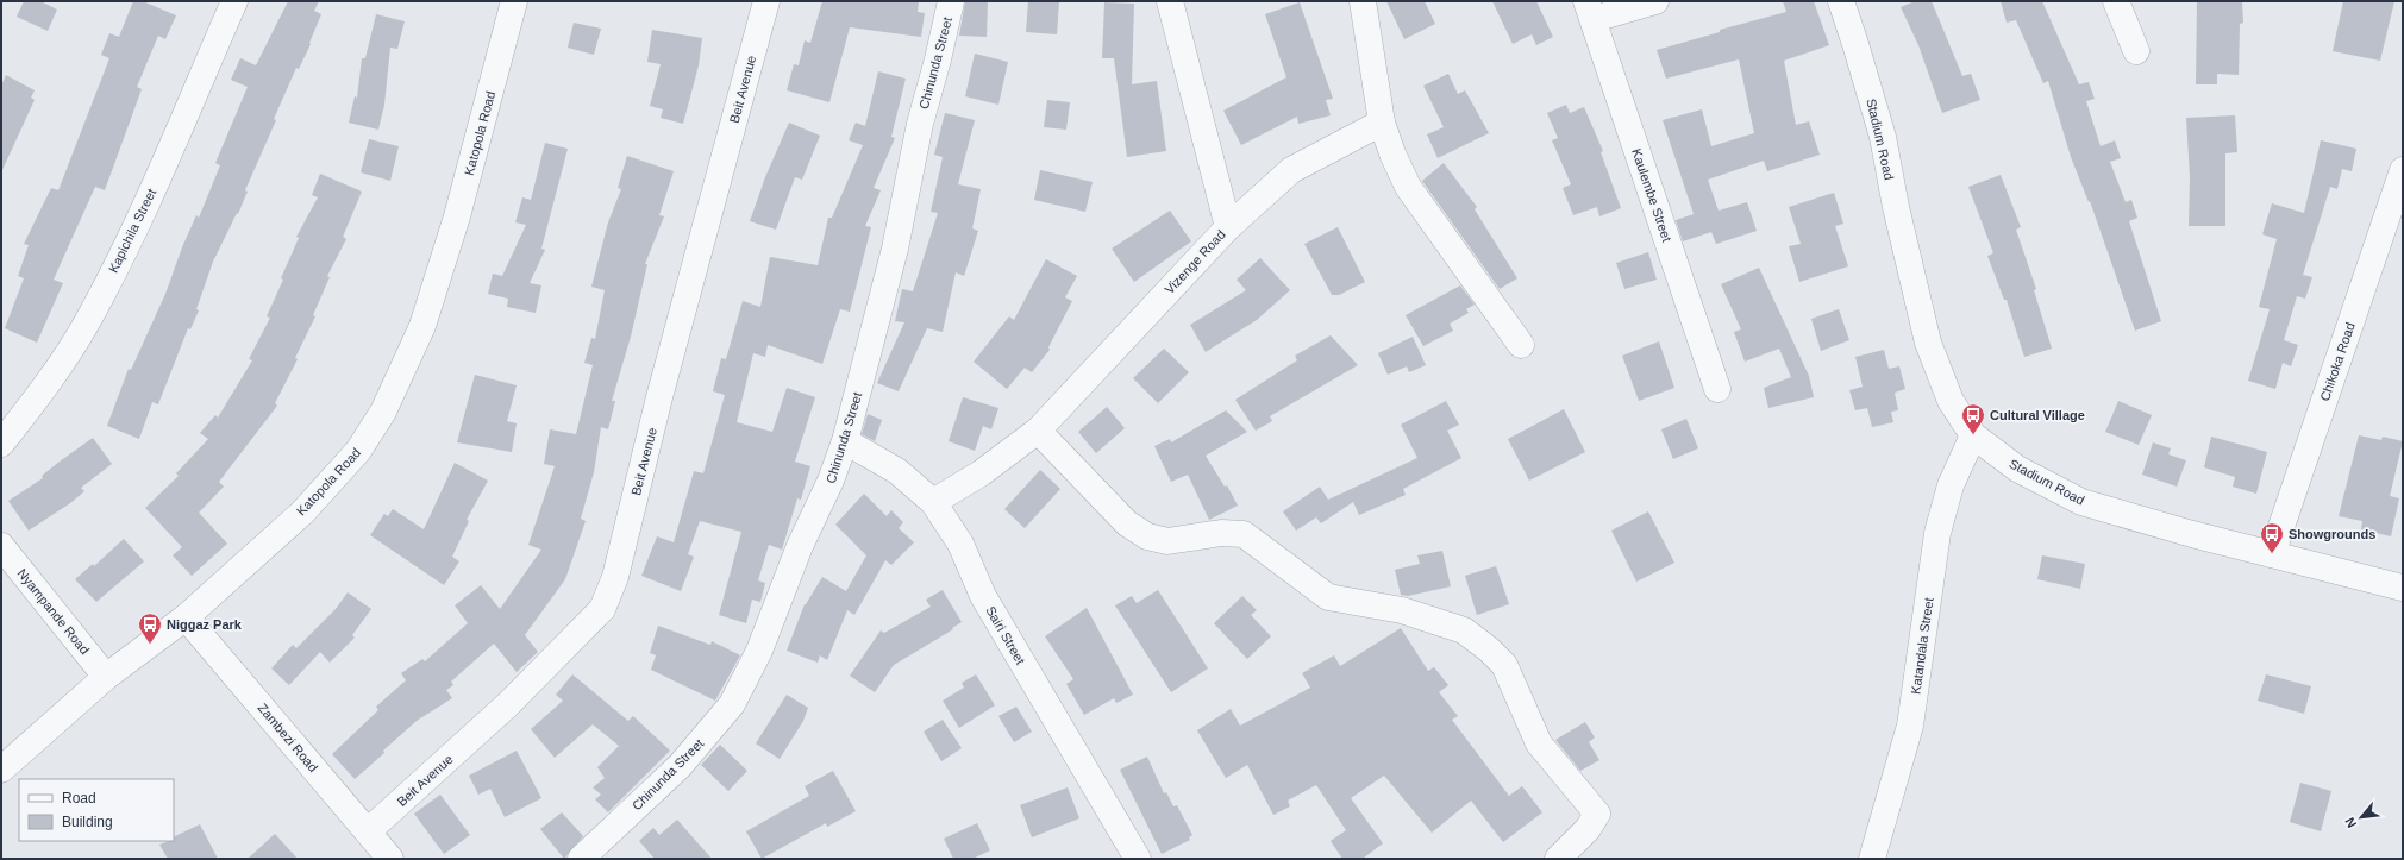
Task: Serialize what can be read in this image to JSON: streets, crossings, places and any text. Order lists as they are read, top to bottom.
{
  "streets": {
    "street": [
      "Chinunda Street",
      "Beit Avenue",
      "Katopola Road",
      "Stadium Road",
      "Kaulembe Street",
      "Kapichila Street",
      "Vizenge Road",
      "Chikoka Road",
      "Nyampande Road",
      "Sairi Street",
      "Katandala Street",
      "Zambezi Road"
    ]
  },
  "crossings": [
    ["Chinunda Street", "Sairi Street"],
    ["Beit Avenue", "Zambezi Road"],
    ["Katopola Road", "Nyampande Road"],
    ["Katopola Road", "Zambezi Road"],
    ["Stadium Road", "Chikoka Road"],
    ["Stadium Road", "Katandala Street"],
    ["Vizenge Road", "Sairi Street"]
  ],
  "places": {
    "bus stop": ["Cultural Village", "Showgrounds", "Niggaz Park"]
  },
  "legend": ["Road", "Building"],
  "north": "bottom left"
}
